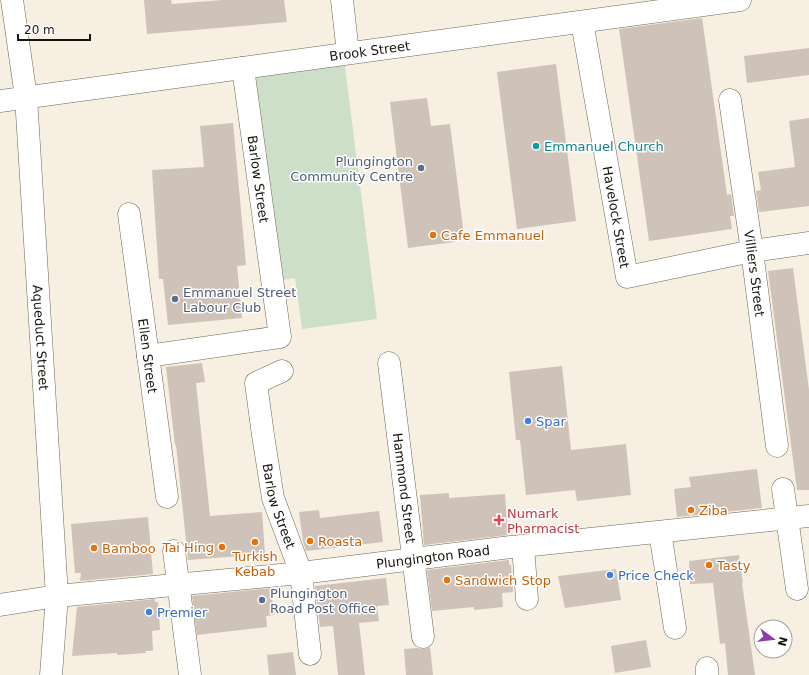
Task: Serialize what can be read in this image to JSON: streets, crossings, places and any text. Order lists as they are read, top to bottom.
{
  "streets": {
    "street": [
      "Brook Street",
      "Barlow Street",
      "Havelock Street",
      "Villiers Street",
      "Aqueduct Street",
      "Ellen Street",
      "Hammond Street",
      "Plungington Road"
    ]
  },
  "crossings": [
    ["Brook Street", "Barlow Street"],
    ["Brook Street", "Havelock Street"],
    ["Brook Street", "Aqueduct Street"],
    ["Barlow Street", "Ellen Street"],
    ["Barlow Street", "Plungington Road"],
    ["Havelock Street", "Villiers Street"],
    ["Aqueduct Street", "Plungington Road"],
    ["Hammond Street", "Plungington Road"]
  ],
  "places": {
    "other": [
      "Emmanuel Church",
      "Plungington Community Centre",
      "Cafe Emmanuel",
      "Emmanuel Street Labour Club",
      "Spar",
      "Ziba",
      "Roasta",
      "Turkish Kebab",
      "Tai Hing",
      "Bamboo",
      "Tasty",
      "Price Check",
      "Sandwich Stop",
      "Plungington Road Post Office",
      "Premier"
    ],
    "health": ["Numark Pharmacist"]
  },
  "scale_bar": "20 m",
  "north": "right"
}
